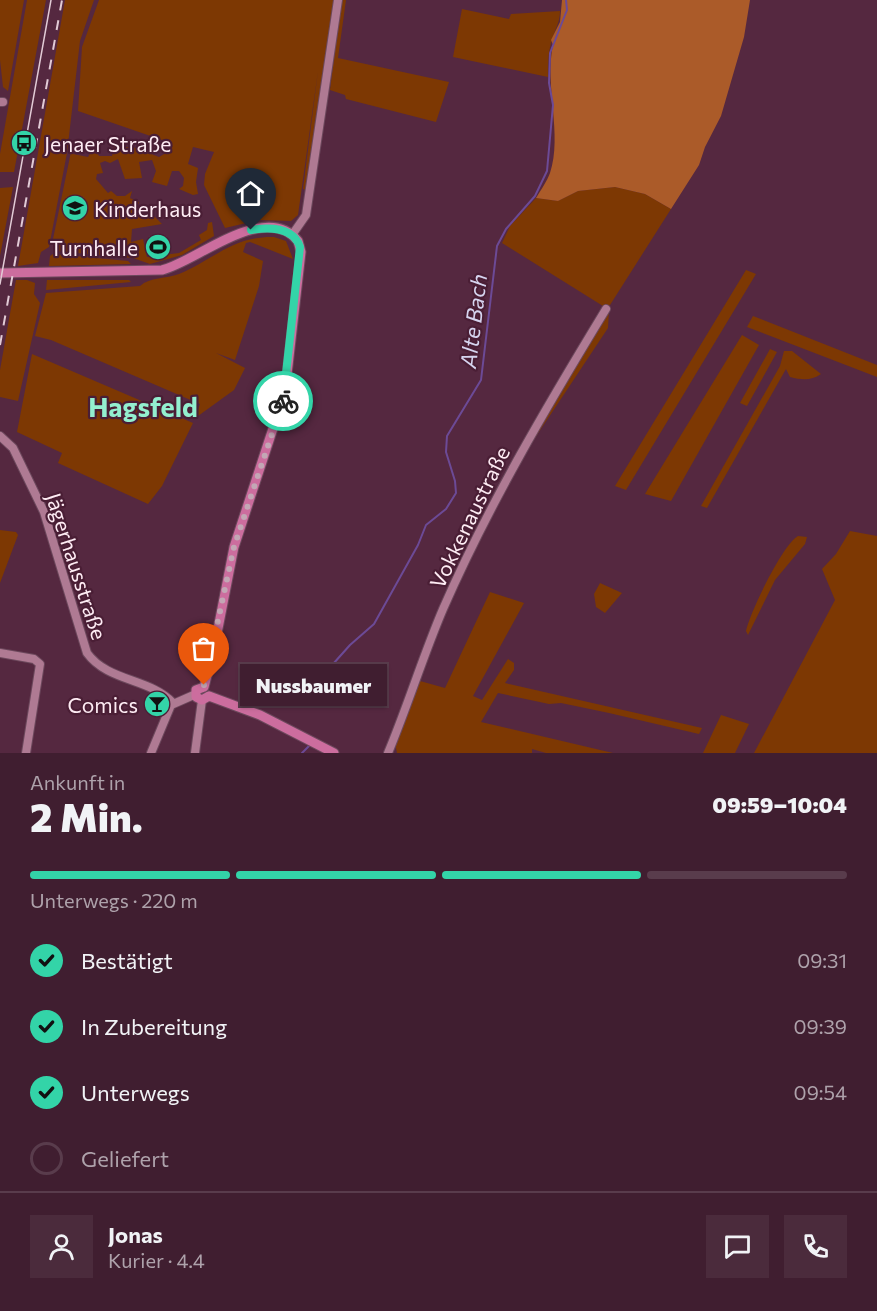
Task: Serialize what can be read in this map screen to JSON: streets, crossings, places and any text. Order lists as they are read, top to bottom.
{
  "streets": {
    "street": ["Vokkenaustraße", "Jägerhausstraße"]
  },
  "districts": ["Hagsfeld"],
  "water": ["Alte Bach"],
  "places": {
    "bus stop": ["Jenaer Straße"],
    "school or university": ["Kinderhaus"],
    "sports": ["Turnhalle"],
    "other": ["Nussbaumer"],
    "bar": ["Comics"]
  },
  "page": {
    "bubble": "Nussbaumer",
    "heading": ["2 Min.", "Ankunft in", "09:59–10:04"],
    "panel": ["Jonas", "Kurier · 4.4"],
    "bar": "Unterwegs · 220 m",
    "list": [
      ["Bestätigt", "09:31"],
      ["In Zubereitung", "09:39"],
      ["Unterwegs", "09:54"],
      "Geliefert"
    ]
  }
}
